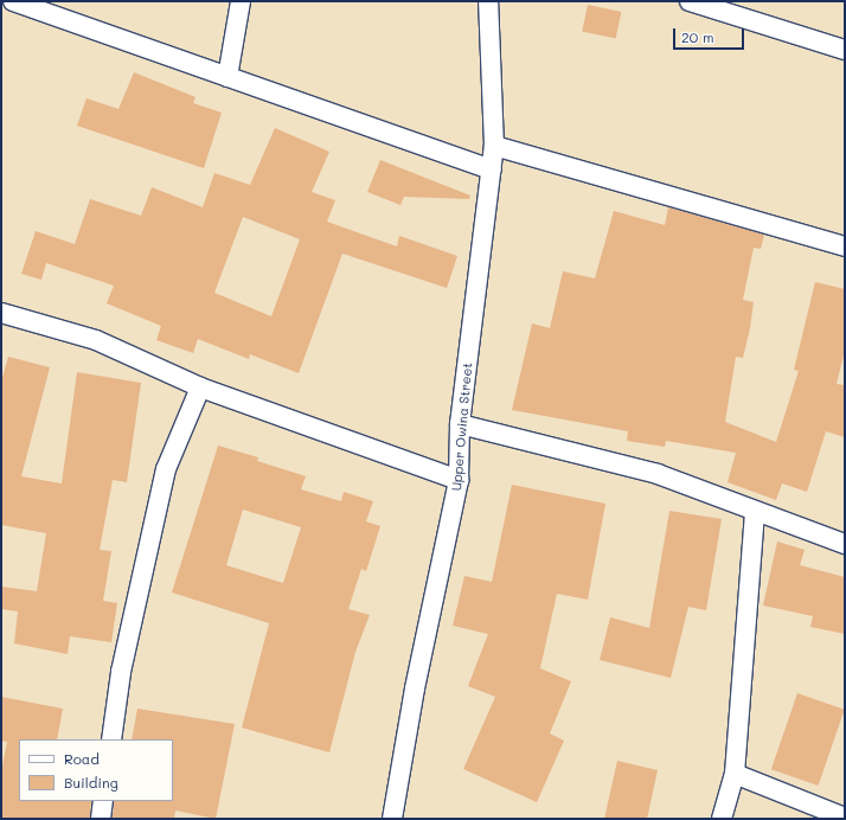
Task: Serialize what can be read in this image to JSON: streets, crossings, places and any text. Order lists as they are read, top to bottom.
{
  "streets": {
    "street": ["Upper Owina Street"]
  },
  "legend": ["Road", "Building"],
  "scale_bar": "20 m"
}
